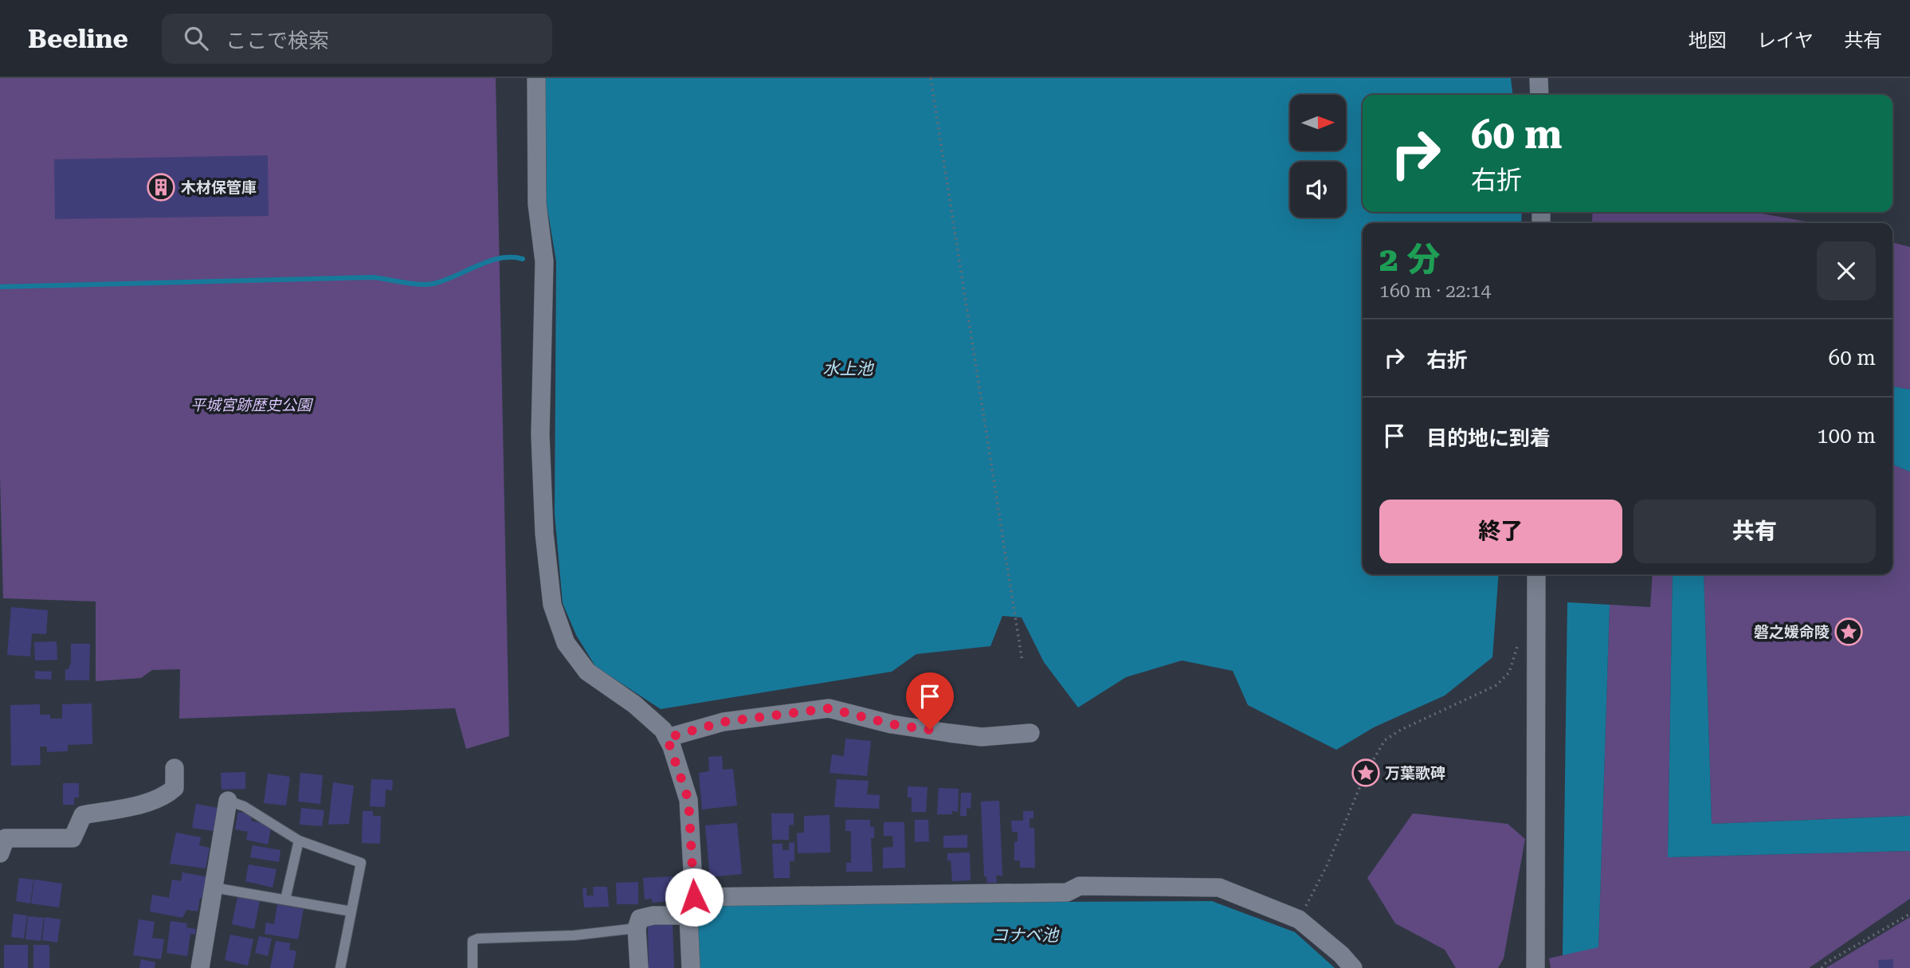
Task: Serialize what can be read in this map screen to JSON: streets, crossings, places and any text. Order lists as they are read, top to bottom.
{
  "water": ["水上池", "コナベ池"],
  "parks": ["平城宮跡歴史公園"],
  "places": {
    "building": ["木材保管庫"],
    "place": ["磐之媛命陵", "万葉歌碑"]
  },
  "north": "right",
  "page": {
    "header": "Beeline",
    "search": "ここで検索",
    "nav": ["地図", "レイヤ", "共有"],
    "turn": ["60 m", "右折"],
    "heading": ["2 分", "160 m · 22:14"],
    "list": [
      {
        "name": "右折",
        "value": "60 m"
      },
      {
        "name": "目的地に到着",
        "value": "100 m"
      }
    ],
    "buttons": ["終了", "共有"]
  }
}
